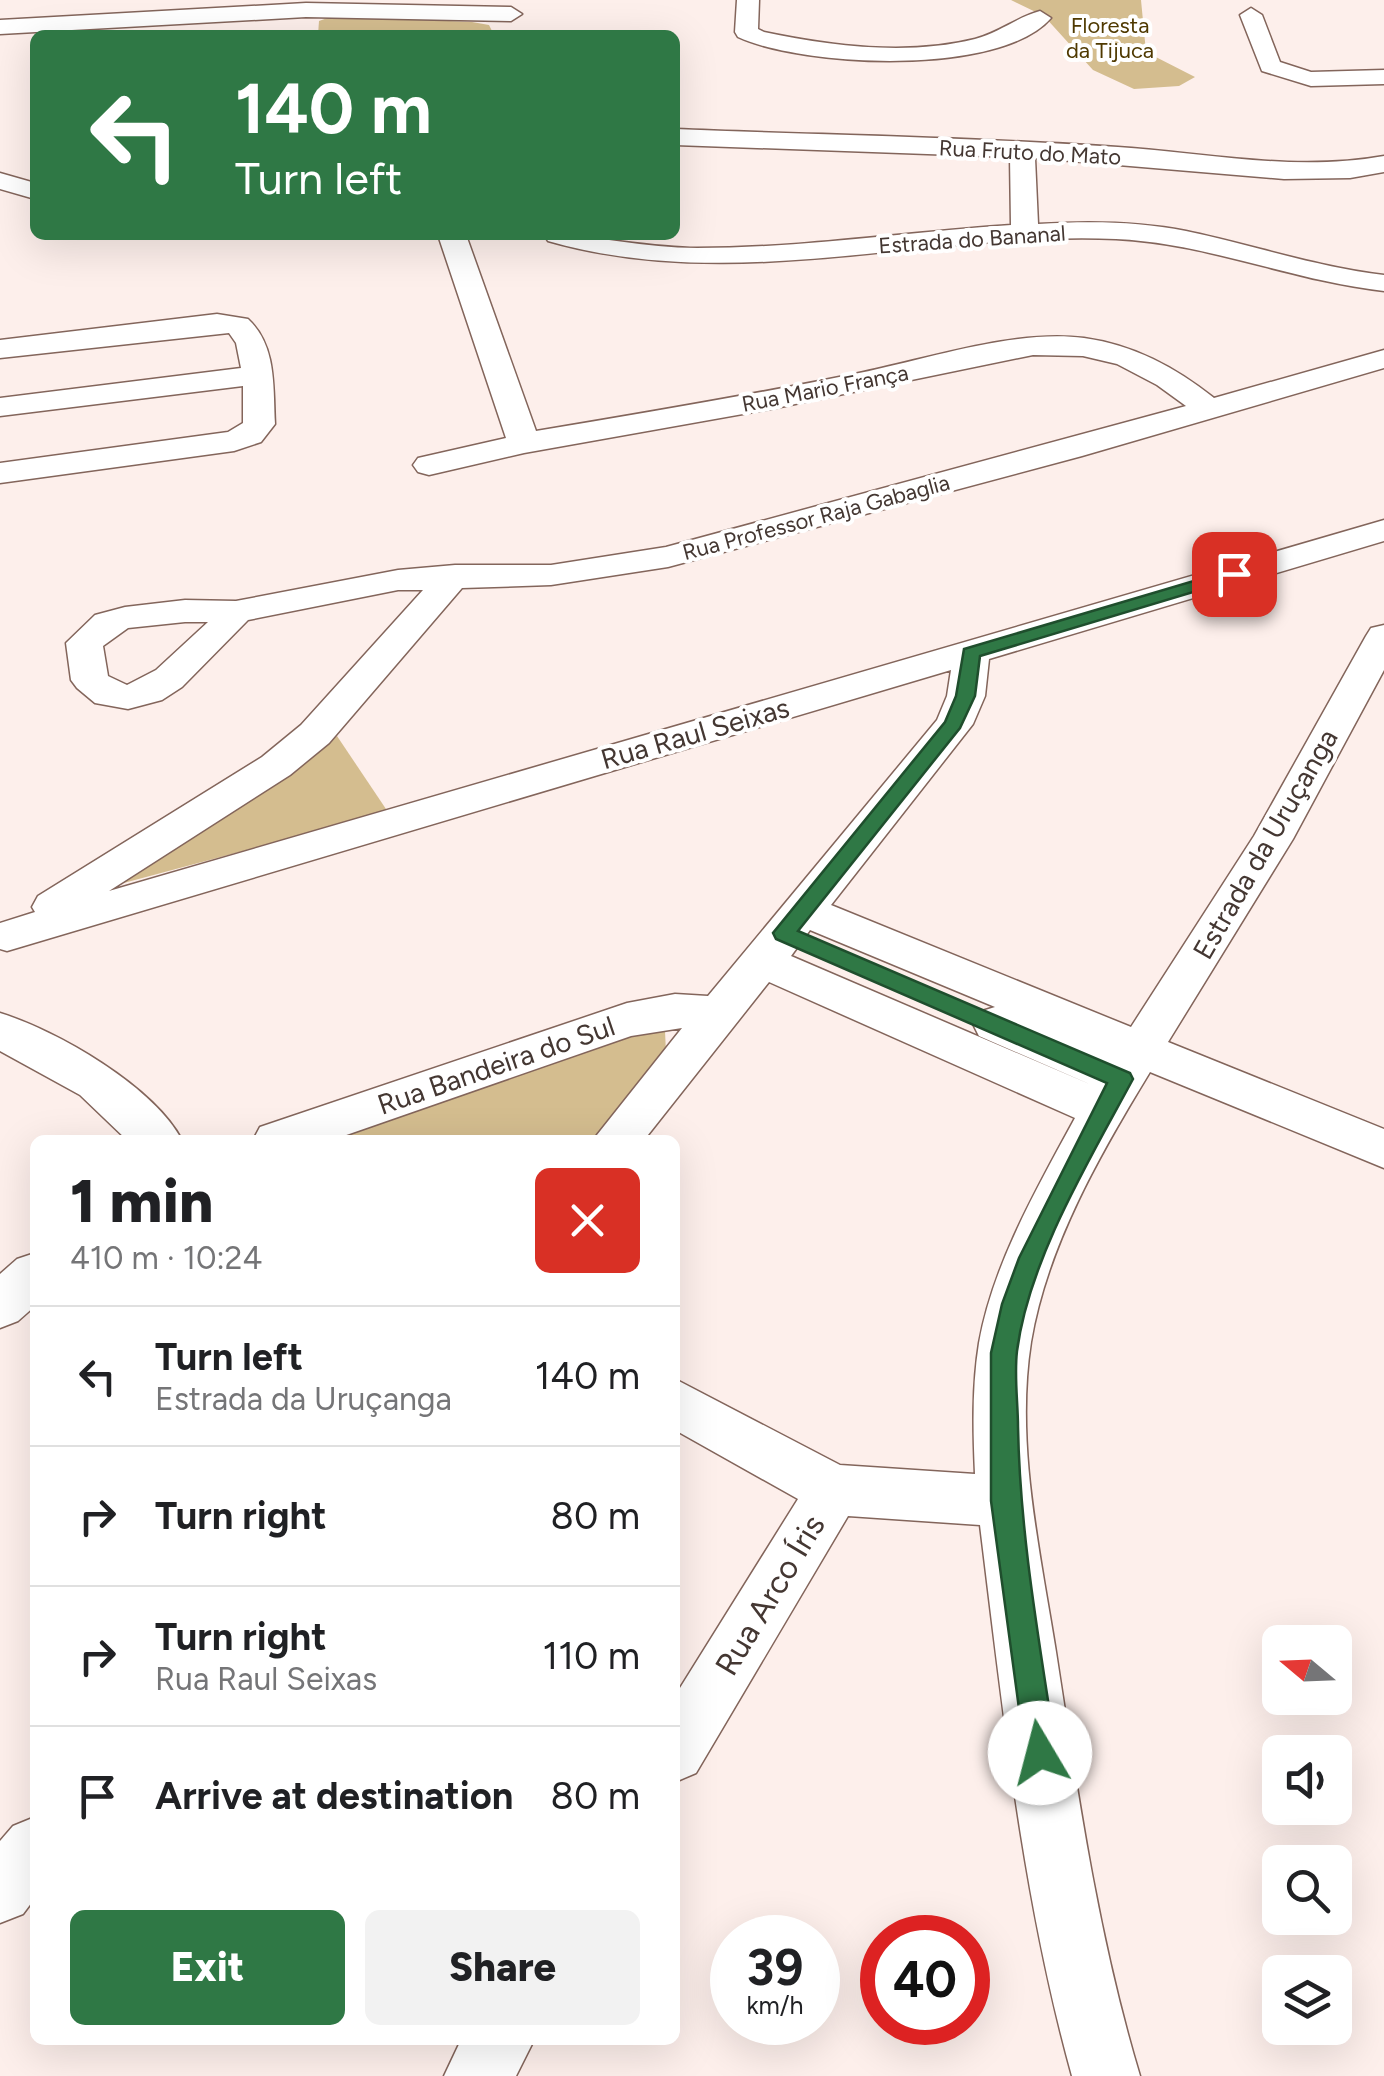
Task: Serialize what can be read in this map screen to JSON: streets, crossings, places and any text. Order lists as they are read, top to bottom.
{
  "streets": {
    "street": [
      "Rua Fruto do Mato",
      "Estrada do Bananal",
      "Rua Mario França",
      "Rua Professor Raja Gabaglia",
      "Rua Raul Seixas",
      "Estrada da Uruçanga",
      "Rua Bandeira do Sul",
      "Rua Arco Íris"
    ]
  },
  "crossings": [
    ["Rua Mario França", "Rua Professor Raja Gabaglia"]
  ],
  "parks": ["Floresta da Tijuca"],
  "north": "left",
  "page": {
    "turn": ["140 m", "Turn left"],
    "heading": ["1 min", "410 m · 10:24"],
    "list": [
      {
        "name": "Turn left",
        "note": "Estrada da Uruçanga",
        "value": "140 m"
      },
      {
        "name": "Turn right",
        "value": "80 m"
      },
      {
        "name": "Turn right",
        "note": "Rua Raul Seixas",
        "value": "110 m"
      },
      {
        "name": "Arrive at destination",
        "value": "80 m"
      }
    ],
    "buttons": ["Exit", "Share"],
    "speed": "39 km/h",
    "limit": "40"
  }
}
